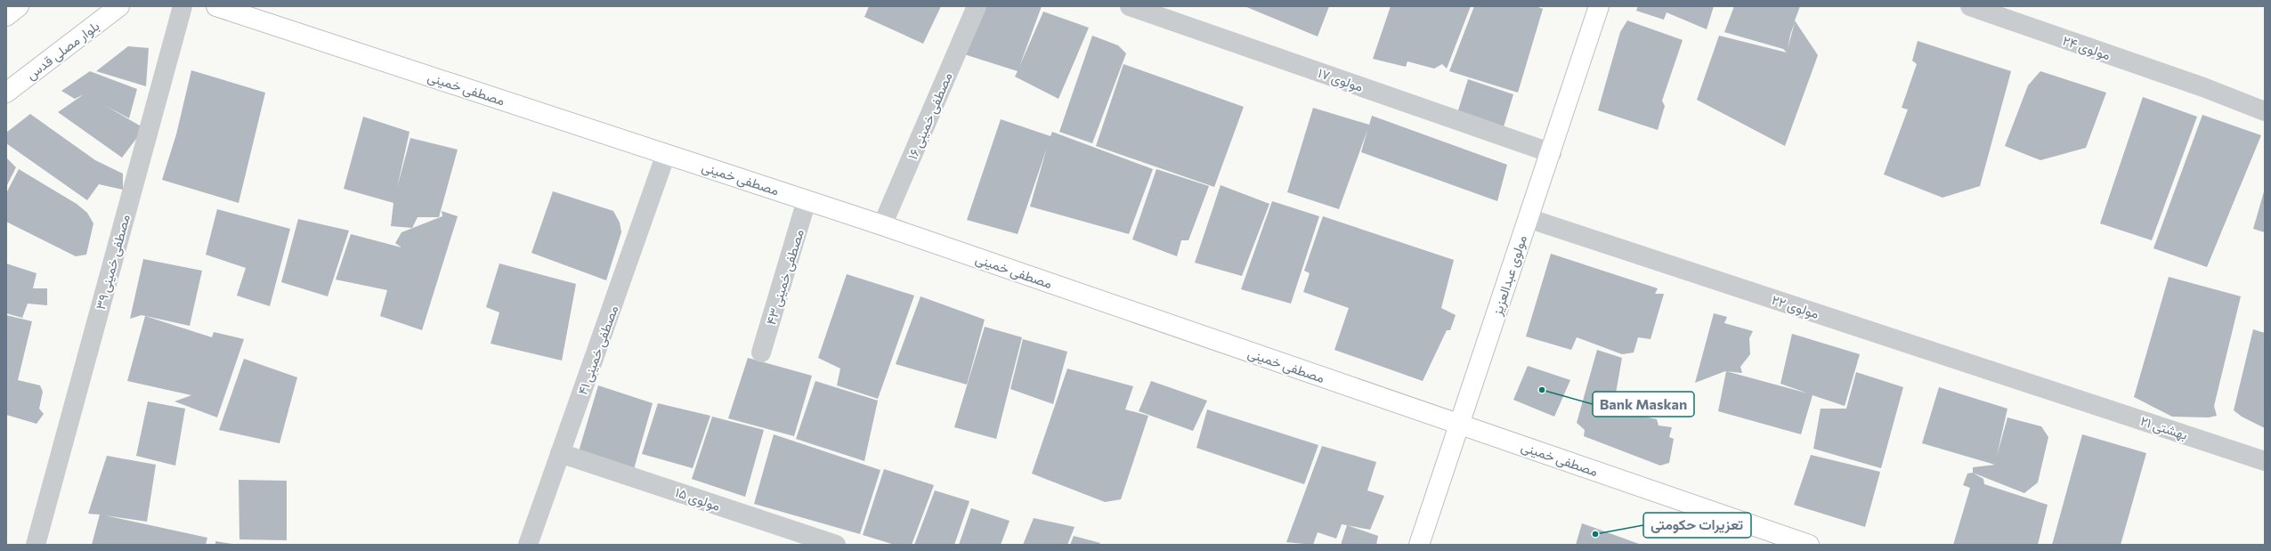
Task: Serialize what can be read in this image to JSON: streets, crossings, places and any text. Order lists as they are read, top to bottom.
{
  "streets": {
    "main road": ["بلوار مصلی قدس", "مصطفی خمینی", "مولوی عبدالعزیز"],
    "street": [
      "مولوی ۲۴",
      "مولوی ۱۷",
      "مصطفی خمینی ۱۶",
      "مصطفی خمینی ۳۹",
      "مصطفی خمینی ۴۳",
      "مولوی ۲۲",
      "مصطفی خمینی ۴۱",
      "بهشتی ۲۱",
      "مولوی ۱۵"
    ]
  },
  "crossings": [
    ["مولوی ۱۷", "مولوی عبدالعزیز"],
    ["مصطفی خمینی", "مصطفی خمینی ۱۶"],
    ["مصطفی خمینی", "مولوی عبدالعزیز"],
    ["مصطفی خمینی", "مصطفی خمینی ۴۳"],
    ["مصطفی خمینی", "مصطفی خمینی ۴۱"],
    ["مولوی عبدالعزیز", "مولوی ۲۲"],
    ["مولوی ۲۲", "بهشتی ۲۱"],
    ["مصطفی خمینی ۴۱", "مولوی ۱۵"]
  ],
  "places": ["Bank Maskan", "تعزیرات حکومتی"]
}
